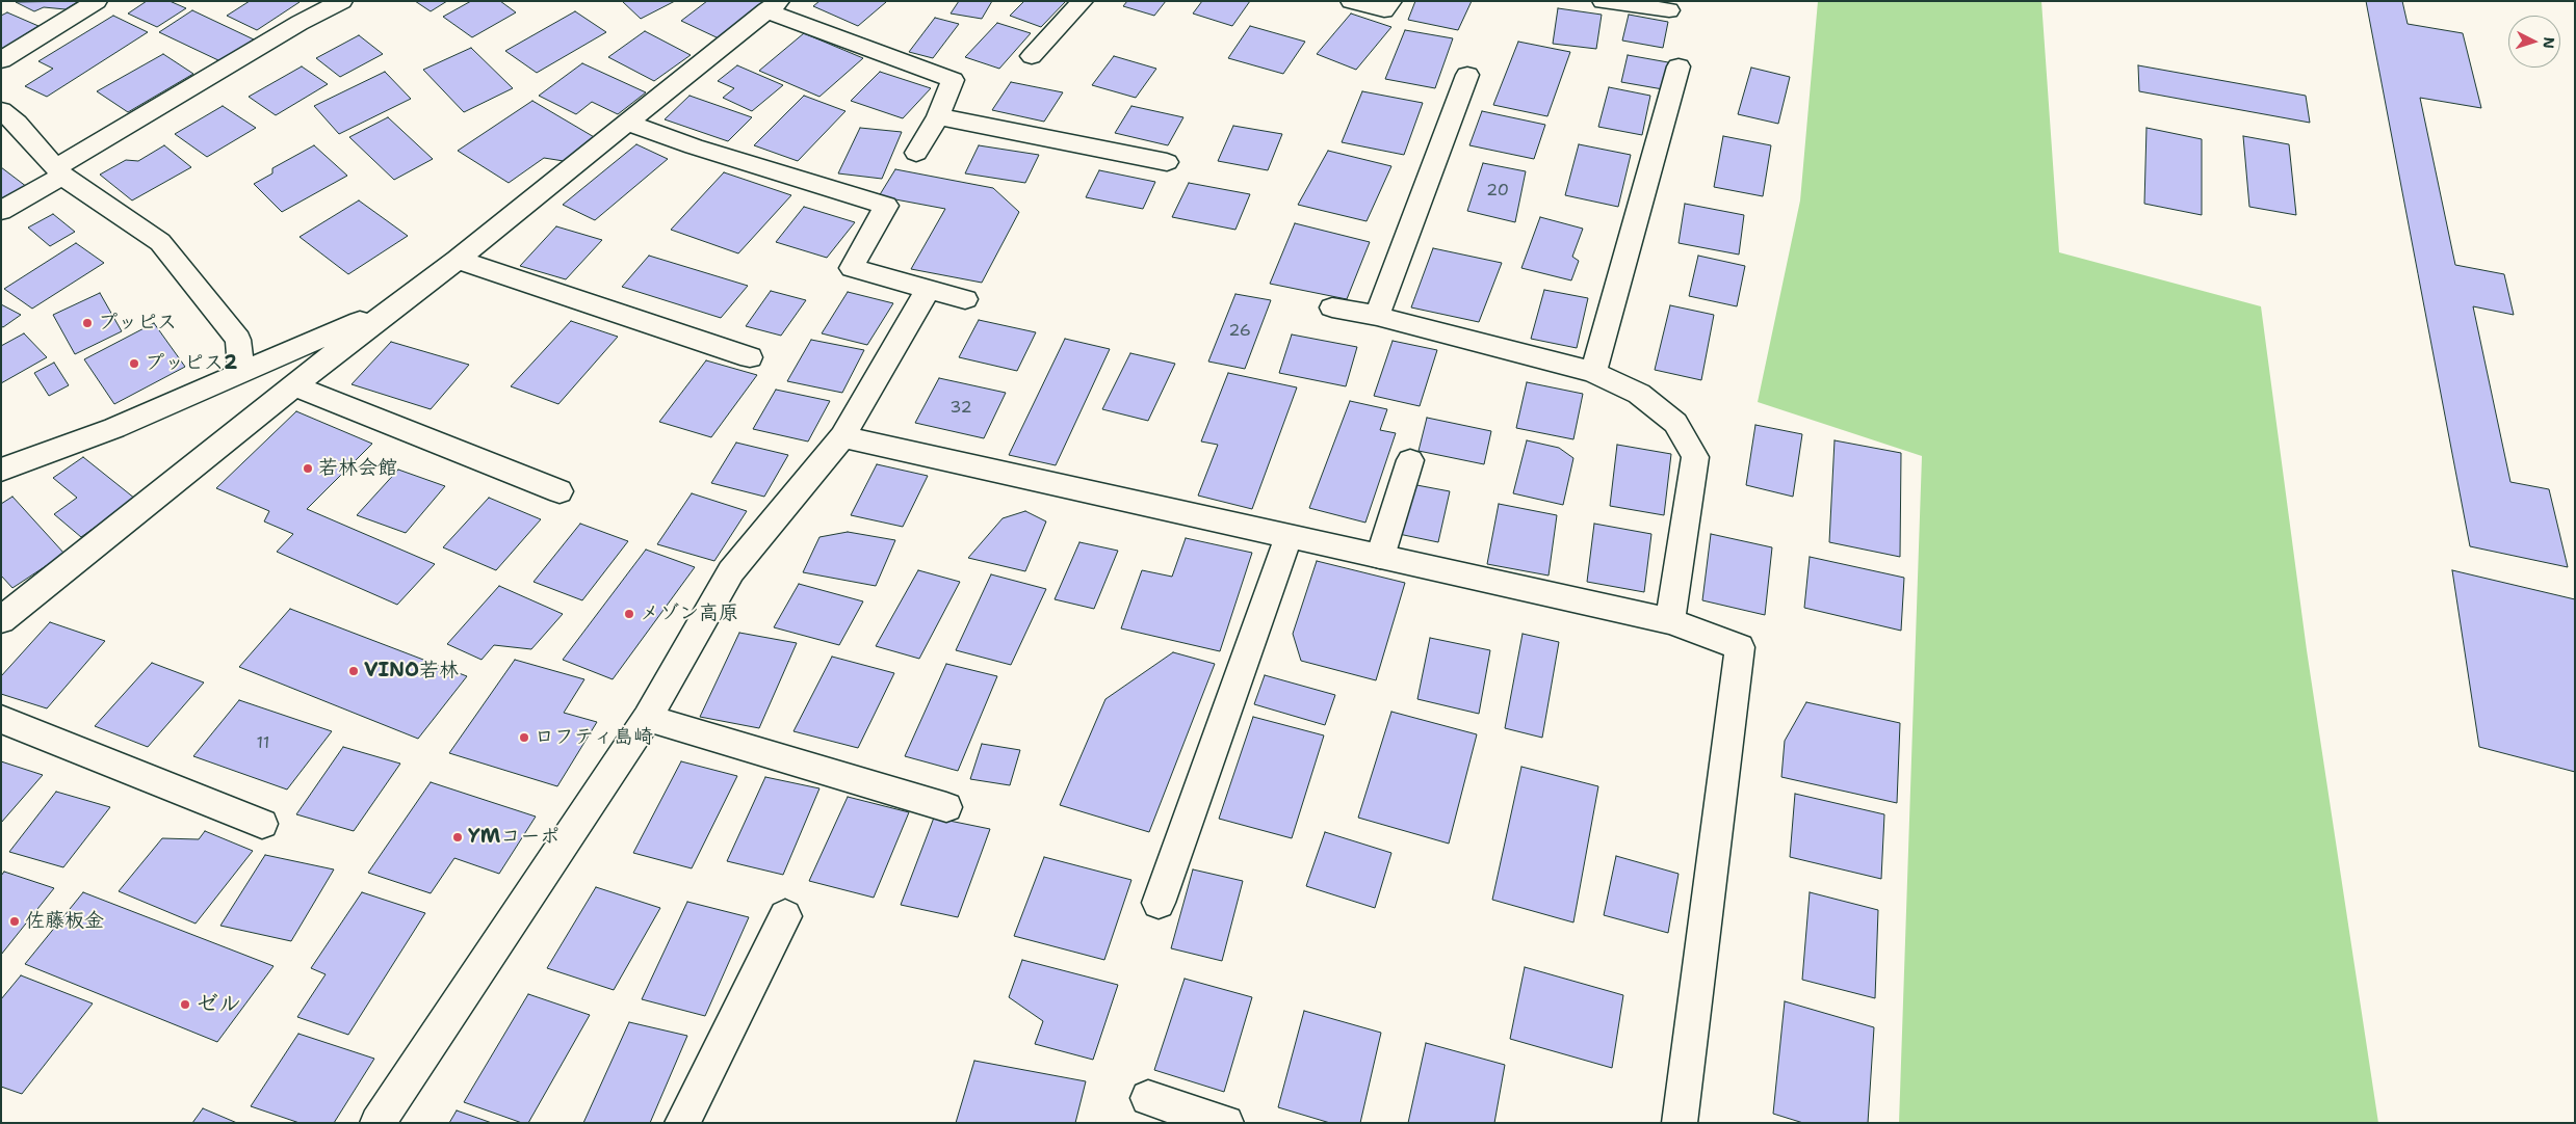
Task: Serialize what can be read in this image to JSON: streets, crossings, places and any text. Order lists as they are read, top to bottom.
{
  "places": [
    "プッピス",
    "プッピス2",
    "若林会館",
    "メゾン高原",
    "VINO若林",
    "ロフティ島崎",
    "YMコーポ",
    "佐藤板金",
    "ゼル"
  ],
  "house_numbers": [
    "20",
    "26",
    "32",
    "11"
  ],
  "north": "right"
}
